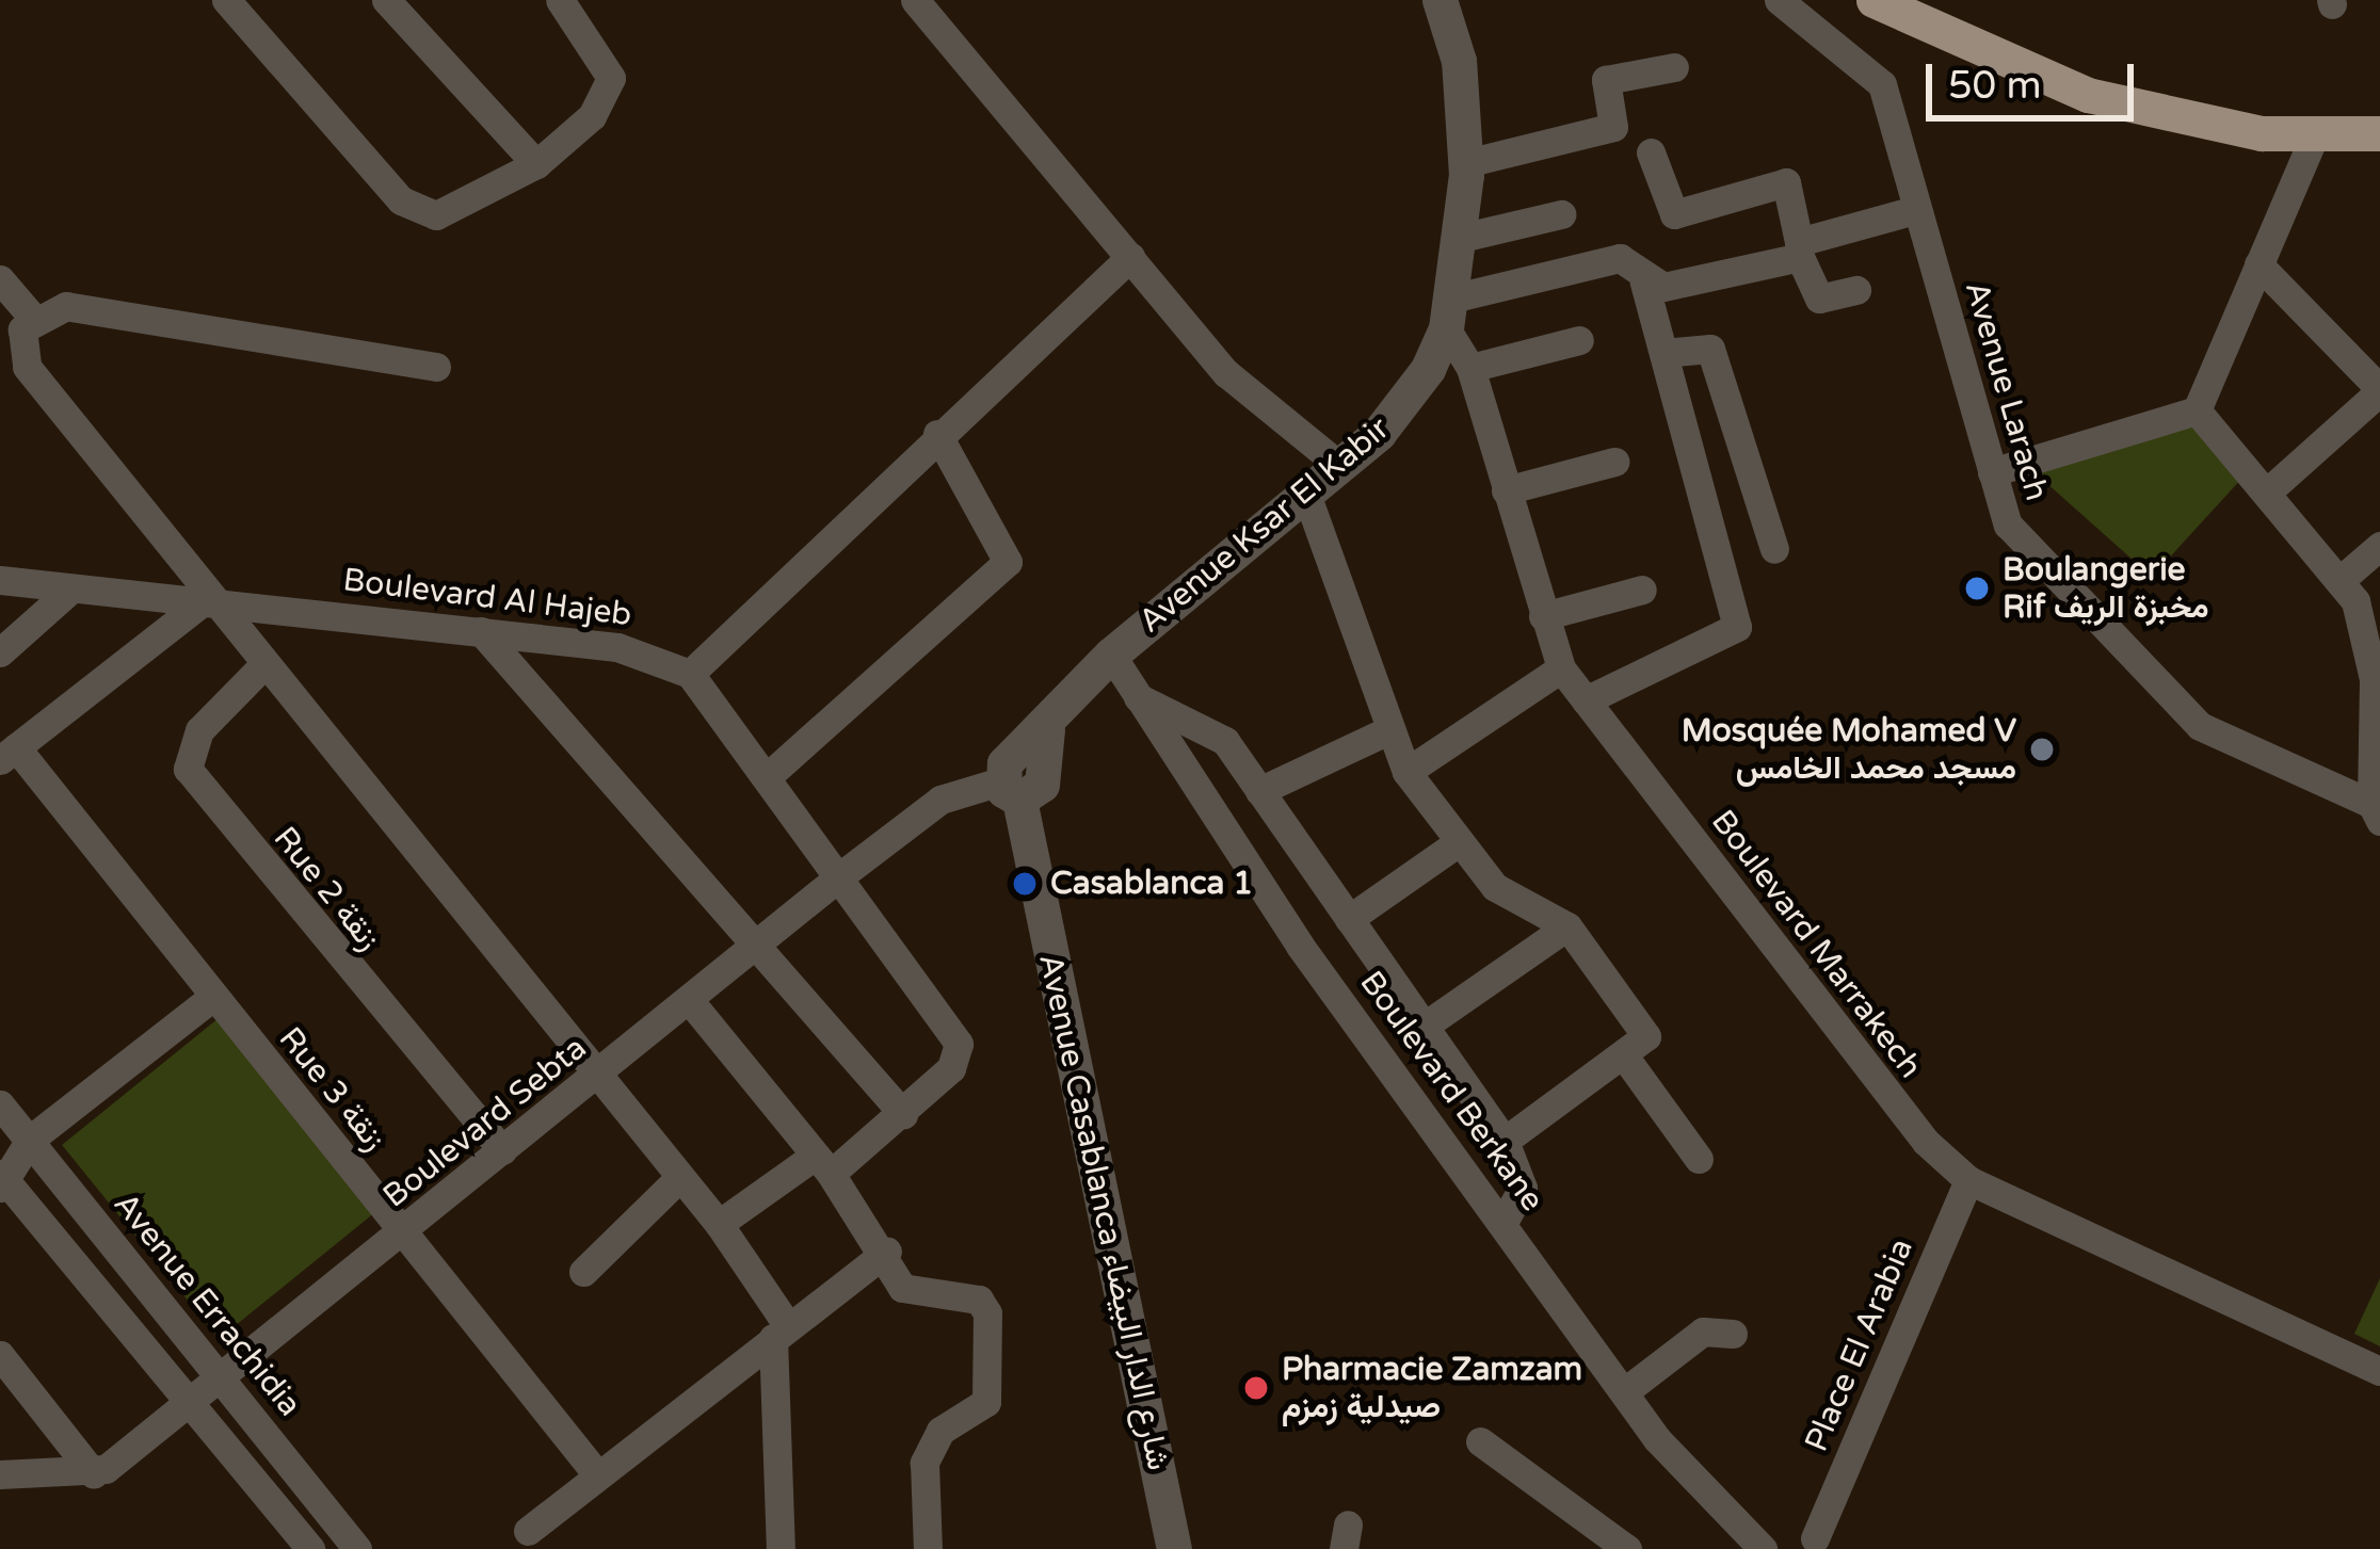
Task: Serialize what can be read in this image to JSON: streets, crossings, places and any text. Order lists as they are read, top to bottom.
{
  "streets": {
    "street": [
      "Avenue Larach",
      "Avenue Ksar El Kabir",
      "Boulevard Al Hajeb",
      "Rue 2 زنقة",
      "Boulevard Marrakech",
      "Rue 3 زنقة",
      "Boulevard Berkane",
      "Boulevard Sebta",
      "Avenue Casablanca شارع الدار البيضاء",
      "Avenue Errachidia",
      "Place El Arabia"
    ]
  },
  "crossings": [
    ["Avenue Ksar El Kabir", "Boulevard Marrakech"],
    ["Avenue Ksar El Kabir", "Boulevard Berkane"],
    ["Avenue Ksar El Kabir", "Boulevard Sebta"],
    ["Avenue Ksar El Kabir", "Avenue Casablanca شارع الدار البيضاء"],
    ["Rue 2 زنقة", "Boulevard Sebta"],
    ["Boulevard Marrakech", "Place El Arabia"],
    ["Rue 3 زنقة", "Boulevard Sebta"],
    ["Boulevard Sebta", "Avenue Casablanca شارع الدار البيضاء"],
    ["Boulevard Sebta", "Avenue Errachidia"]
  ],
  "places": [
    "Boulangerie Rif مخبزة الريف",
    "Mosquée Mohamed V مسجد محمد الخامس",
    "Casablanca 1",
    "Pharmacie Zamzam صيدلية زمزم"
  ],
  "scale_bar": "50 m"
}
